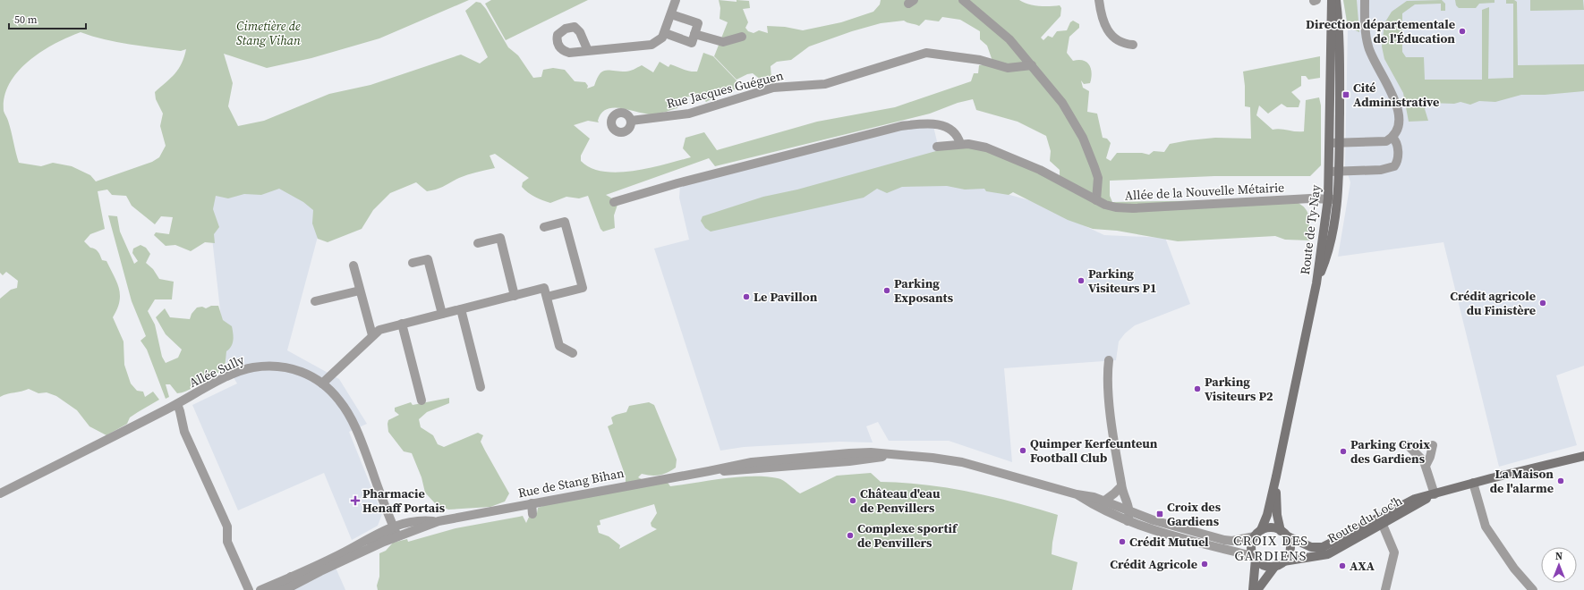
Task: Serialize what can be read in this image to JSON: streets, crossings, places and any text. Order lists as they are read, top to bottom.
{
  "streets": {
    "main road": ["Route de Ty-Nay", "Route du Loc'h"],
    "street": [
      "Rue Jacques Guéguen",
      "Allée de la Nouvelle Métairie",
      "Allée Sully",
      "Rue de Stang Bihan"
    ]
  },
  "crossings": [
    ["Allée de la Nouvelle Métairie", "Route de Ty-Nay"],
    ["Allée Sully", "Rue de Stang Bihan"],
    ["Rue de Stang Bihan", "Route du Loc'h"]
  ],
  "districts": ["CROIX DES GARDIENS"],
  "parks": ["Cimetière de Stang Vihan"],
  "places": {
    "other": [
      "Direction départementale de l'Éducation",
      "Parking Visiteurs P1",
      "Parking Exposants",
      "Le Pavillon",
      "Crédit agricole du Finistère",
      "Parking Visiteurs P2",
      "Quimper Kerfeunteun Football Club",
      "Parking Croix des Gardiens",
      "La Maison de l'alarme",
      "Château d'eau de Penvillers",
      "Complexe sportif de Penvillers",
      "Crédit Mutuel",
      "Crédit Agricole",
      "AXA"
    ],
    "transit": ["Cité Administrative", "Croix des Gardiens"],
    "health": ["Pharmacie Henaff Portais"]
  },
  "scale_bar": "50 m",
  "north": "top"
}
